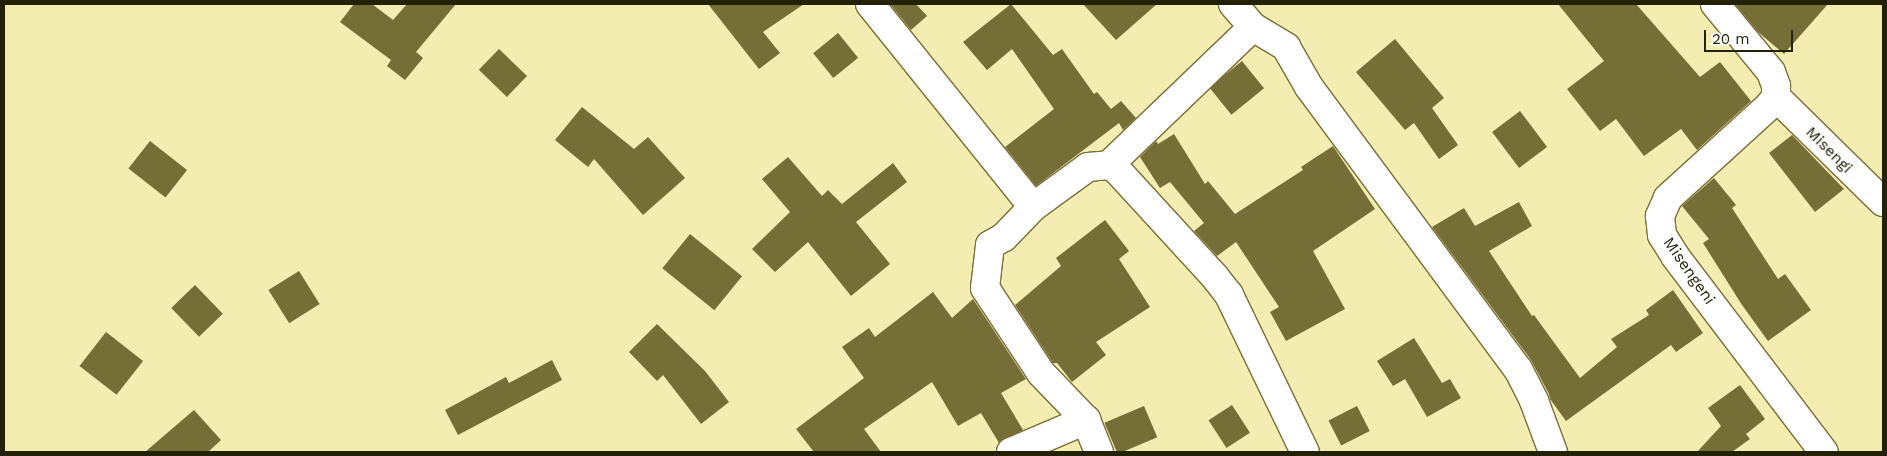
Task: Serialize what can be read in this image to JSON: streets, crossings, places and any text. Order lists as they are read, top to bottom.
{
  "streets": {
    "street": ["Misengi", "Misengeni"]
  },
  "crossings": [
    ["Misengi", "Misengeni"]
  ],
  "scale_bar": "20 m"
}
